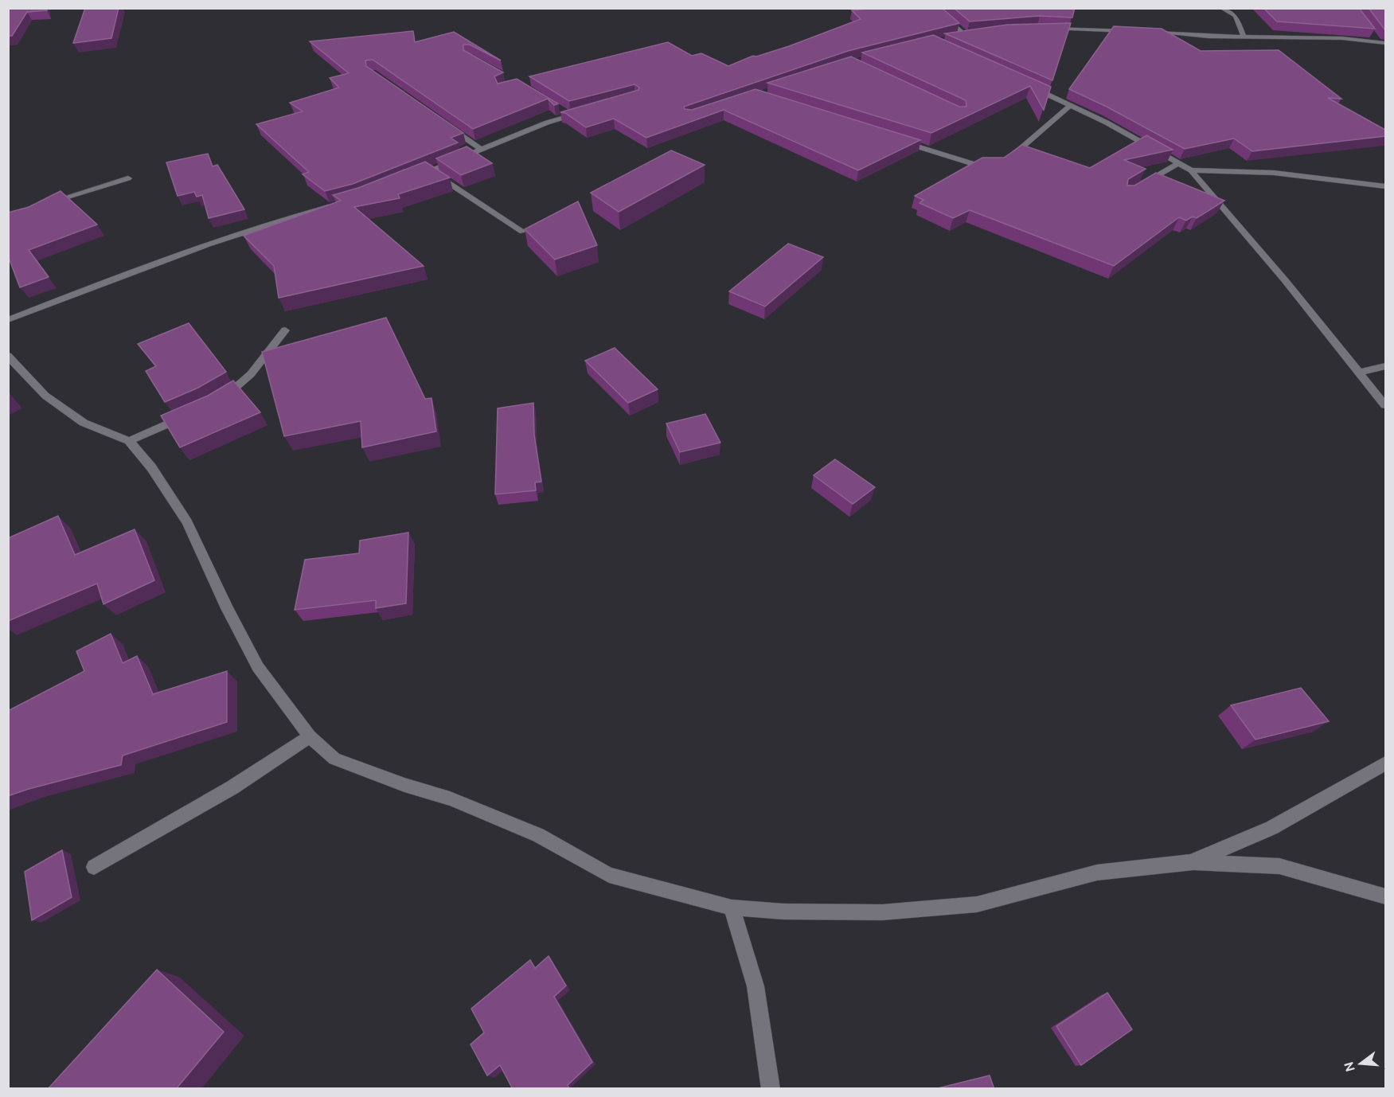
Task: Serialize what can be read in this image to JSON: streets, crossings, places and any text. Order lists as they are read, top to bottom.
{
  "north": "left"
}
